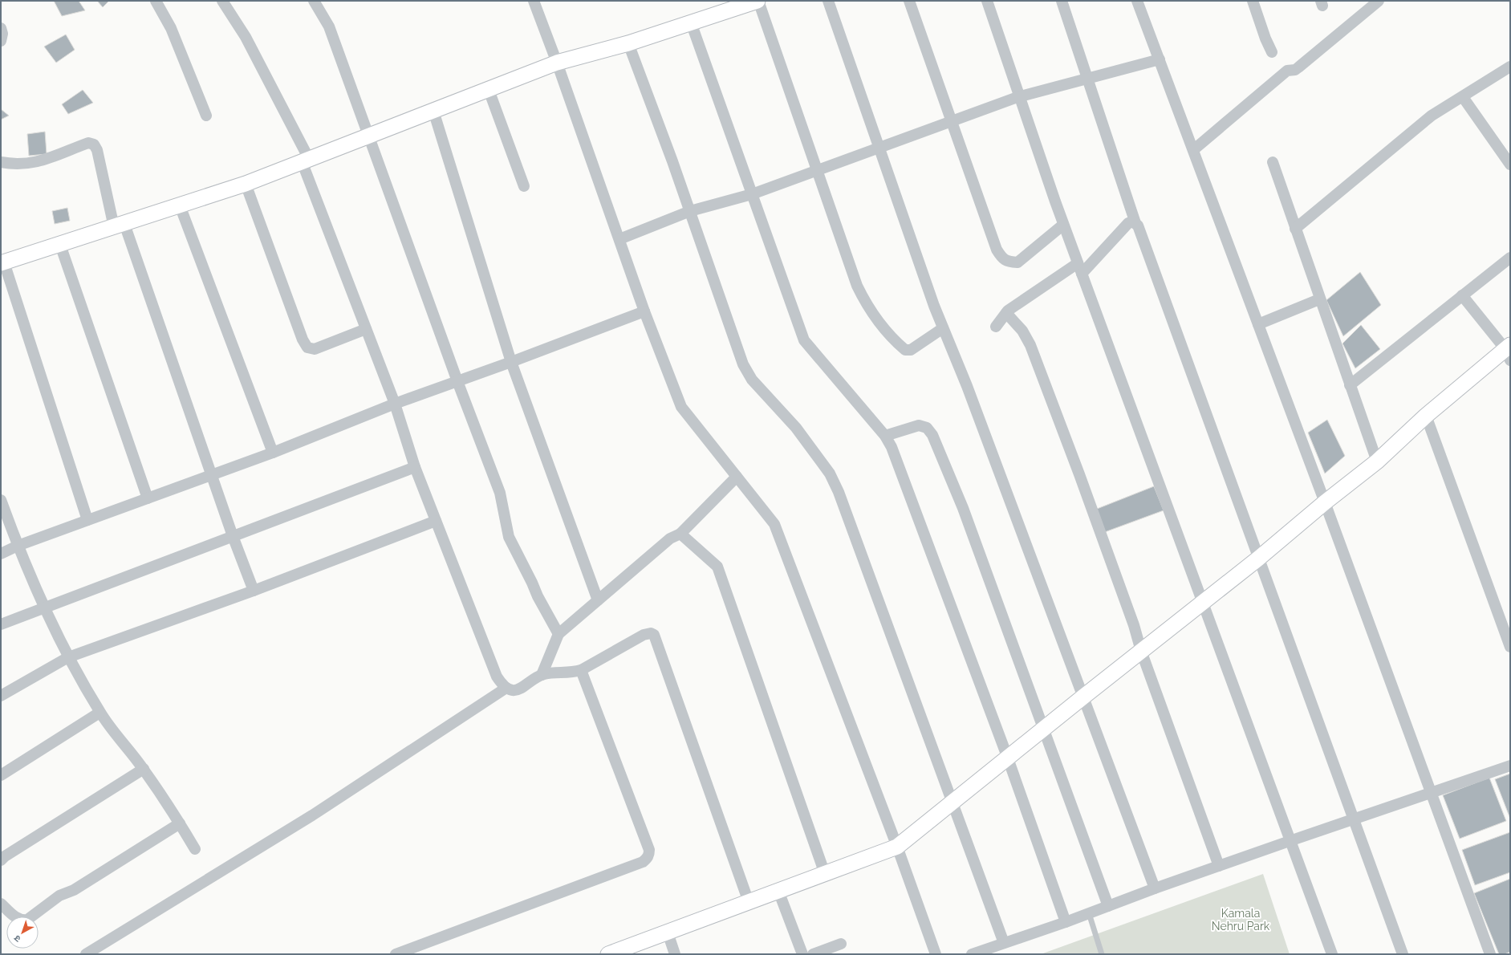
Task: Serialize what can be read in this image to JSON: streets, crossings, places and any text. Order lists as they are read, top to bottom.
{
  "parks": ["Kamala Nehru Park"],
  "north": "bottom left"
}
